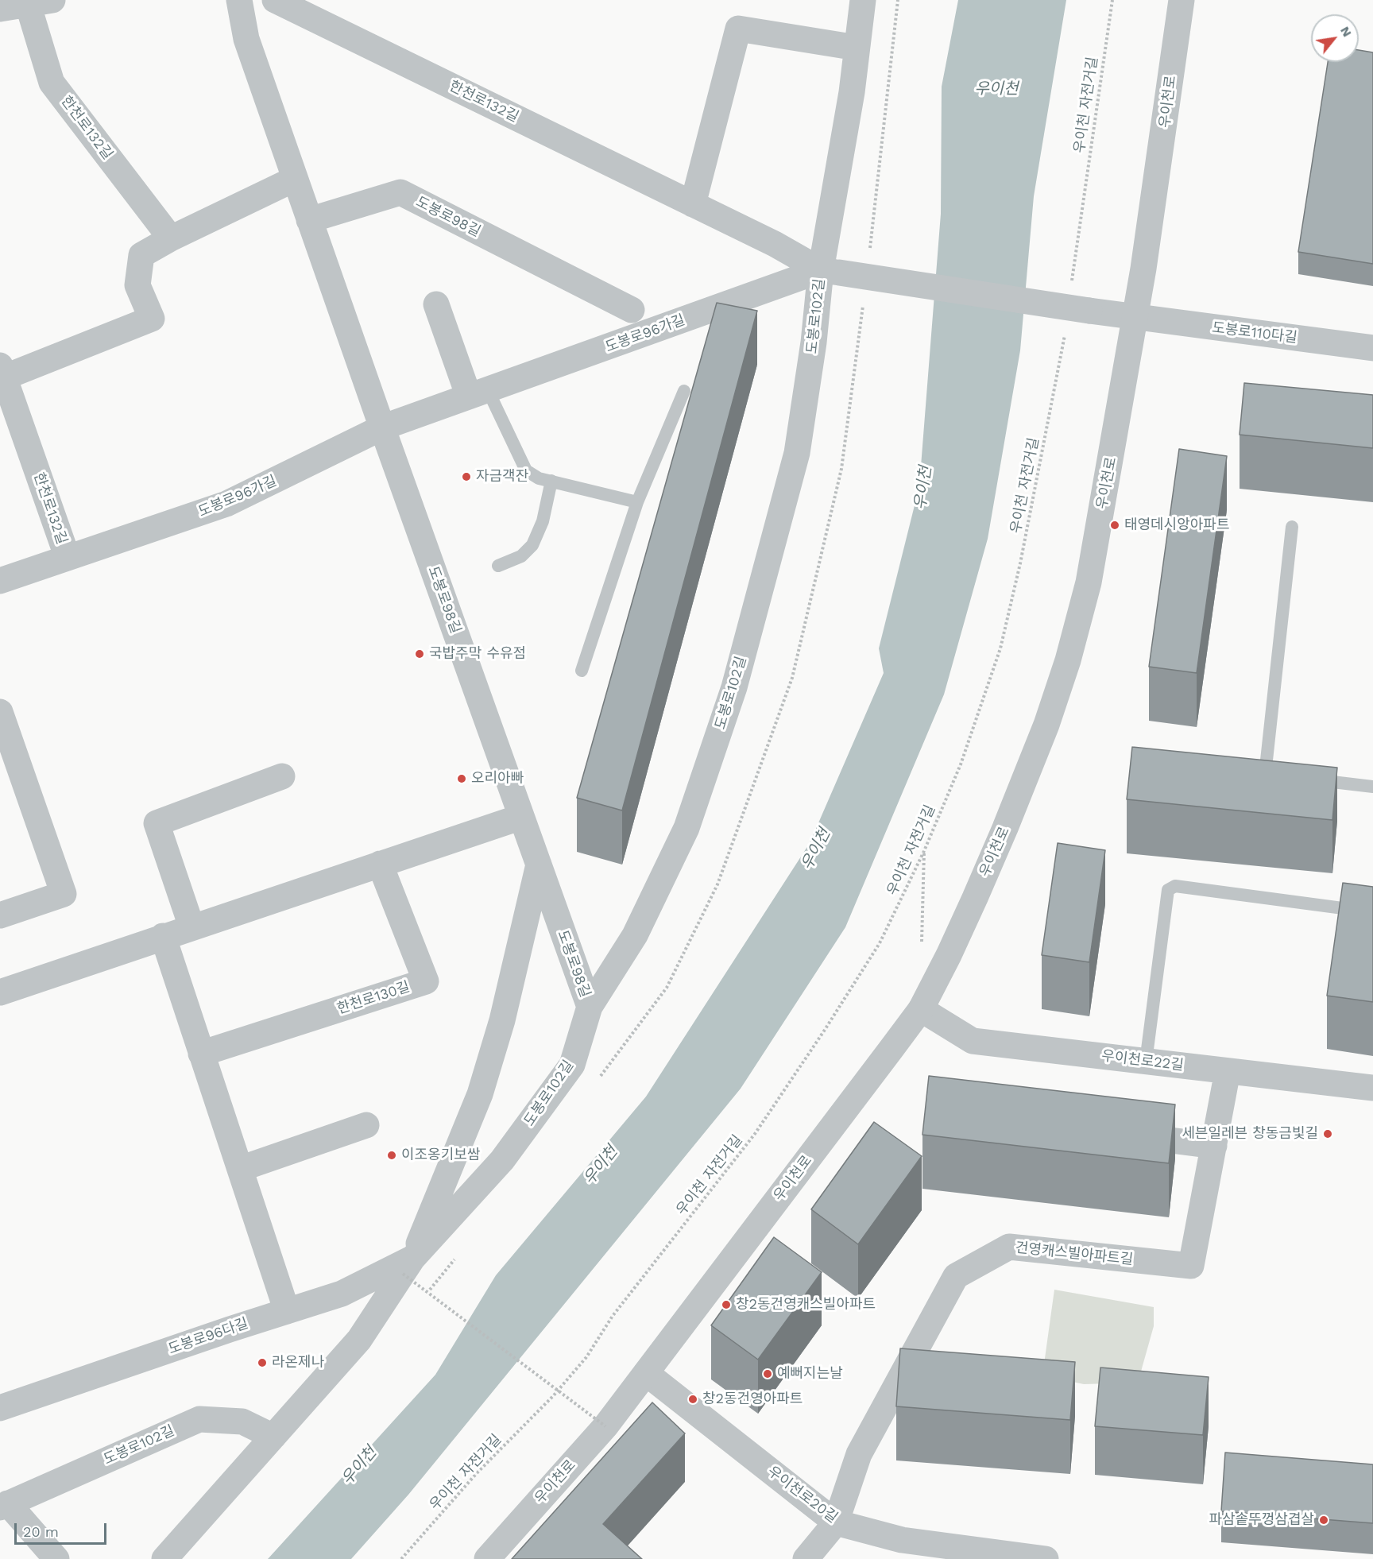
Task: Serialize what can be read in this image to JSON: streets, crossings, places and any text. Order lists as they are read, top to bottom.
{
  "streets": {
    "street": [
      "한천로132길",
      "우이천로",
      "도봉로98길",
      "도봉로102길",
      "도봉로110다길",
      "도봉로96가길",
      "한천로130길",
      "우이천로22길",
      "건영캐스빌아파트길",
      "도봉로96다길",
      "우이천로20길"
    ],
    "path": ["우이천 자전거길"]
  },
  "crossings": [
    ["한천로132길", "도봉로102길"],
    ["한천로132길", "도봉로110다길"],
    ["한천로132길", "도봉로96가길"],
    ["우이천로", "도봉로110다길"],
    ["우이천로", "우이천로22길"],
    ["우이천로", "우이천로20길"],
    ["도봉로98길", "도봉로102길"],
    ["도봉로98길", "도봉로96가길"],
    ["도봉로102길", "도봉로110다길"],
    ["도봉로102길", "도봉로96가길"],
    ["도봉로102길", "도봉로96다길"],
    ["도봉로110다길", "도봉로96가길"],
    ["우이천로22길", "건영캐스빌아파트길"],
    ["건영캐스빌아파트길", "우이천로20길"]
  ],
  "water": ["우이천"],
  "places": [
    "자금객잔",
    "태영데시앙아파트",
    "국밥주막 수유점",
    "오리아빠",
    "세븐일레븐 창동금빛길",
    "이조옹기보쌈",
    "창2동건영캐스빌아파트",
    "라온제나",
    "예뻐지는날",
    "창2동건영아파트",
    "파삼솥뚜껑삼겹살"
  ],
  "scale_bar": "20 m",
  "north": "top right"
}
